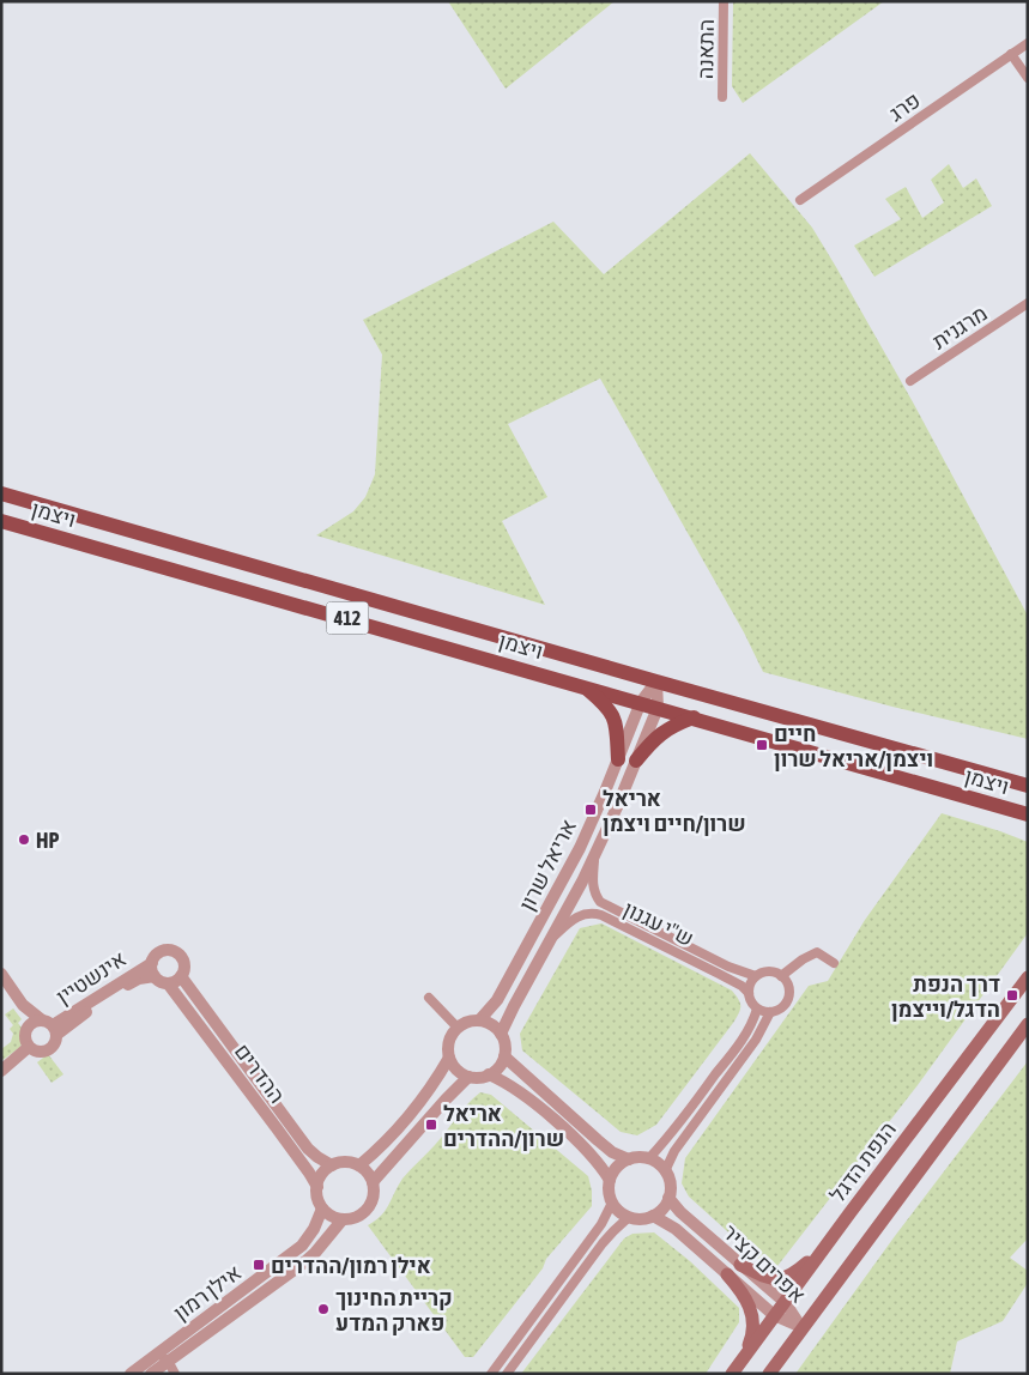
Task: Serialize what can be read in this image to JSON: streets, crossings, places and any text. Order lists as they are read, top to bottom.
{
  "streets": {
    "main road": ["ויצמן", "412", "הנפת הדגל"],
    "street": [
      "התאנה",
      "פרג",
      "מרגנית",
      "אריאל שרון",
      "ש\"י עגנון",
      "אינשטיין",
      "ההדרים",
      "אפרים קציר",
      "אילן רמון"
    ]
  },
  "crossings": [
    ["ויצמן", "אריאל שרון"],
    ["אריאל שרון", "ש\"י עגנון"],
    ["אינשטיין", "ההדרים"],
    ["ההדרים", "אילן רמון"],
    ["הנפת הדגל", "אפרים קציר"]
  ],
  "places": {
    "transit": [
      "חיים ויצמן/אריאל שרון",
      "אריאל שרון/חיים ויצמן",
      "דרך הנפת הדגל/וייצמן",
      "אריאל שרון/ההדרים",
      "אילן רמון/ההדרים"
    ],
    "other": ["HP", "קריית החינוך פארק המדע"]
  }
}
